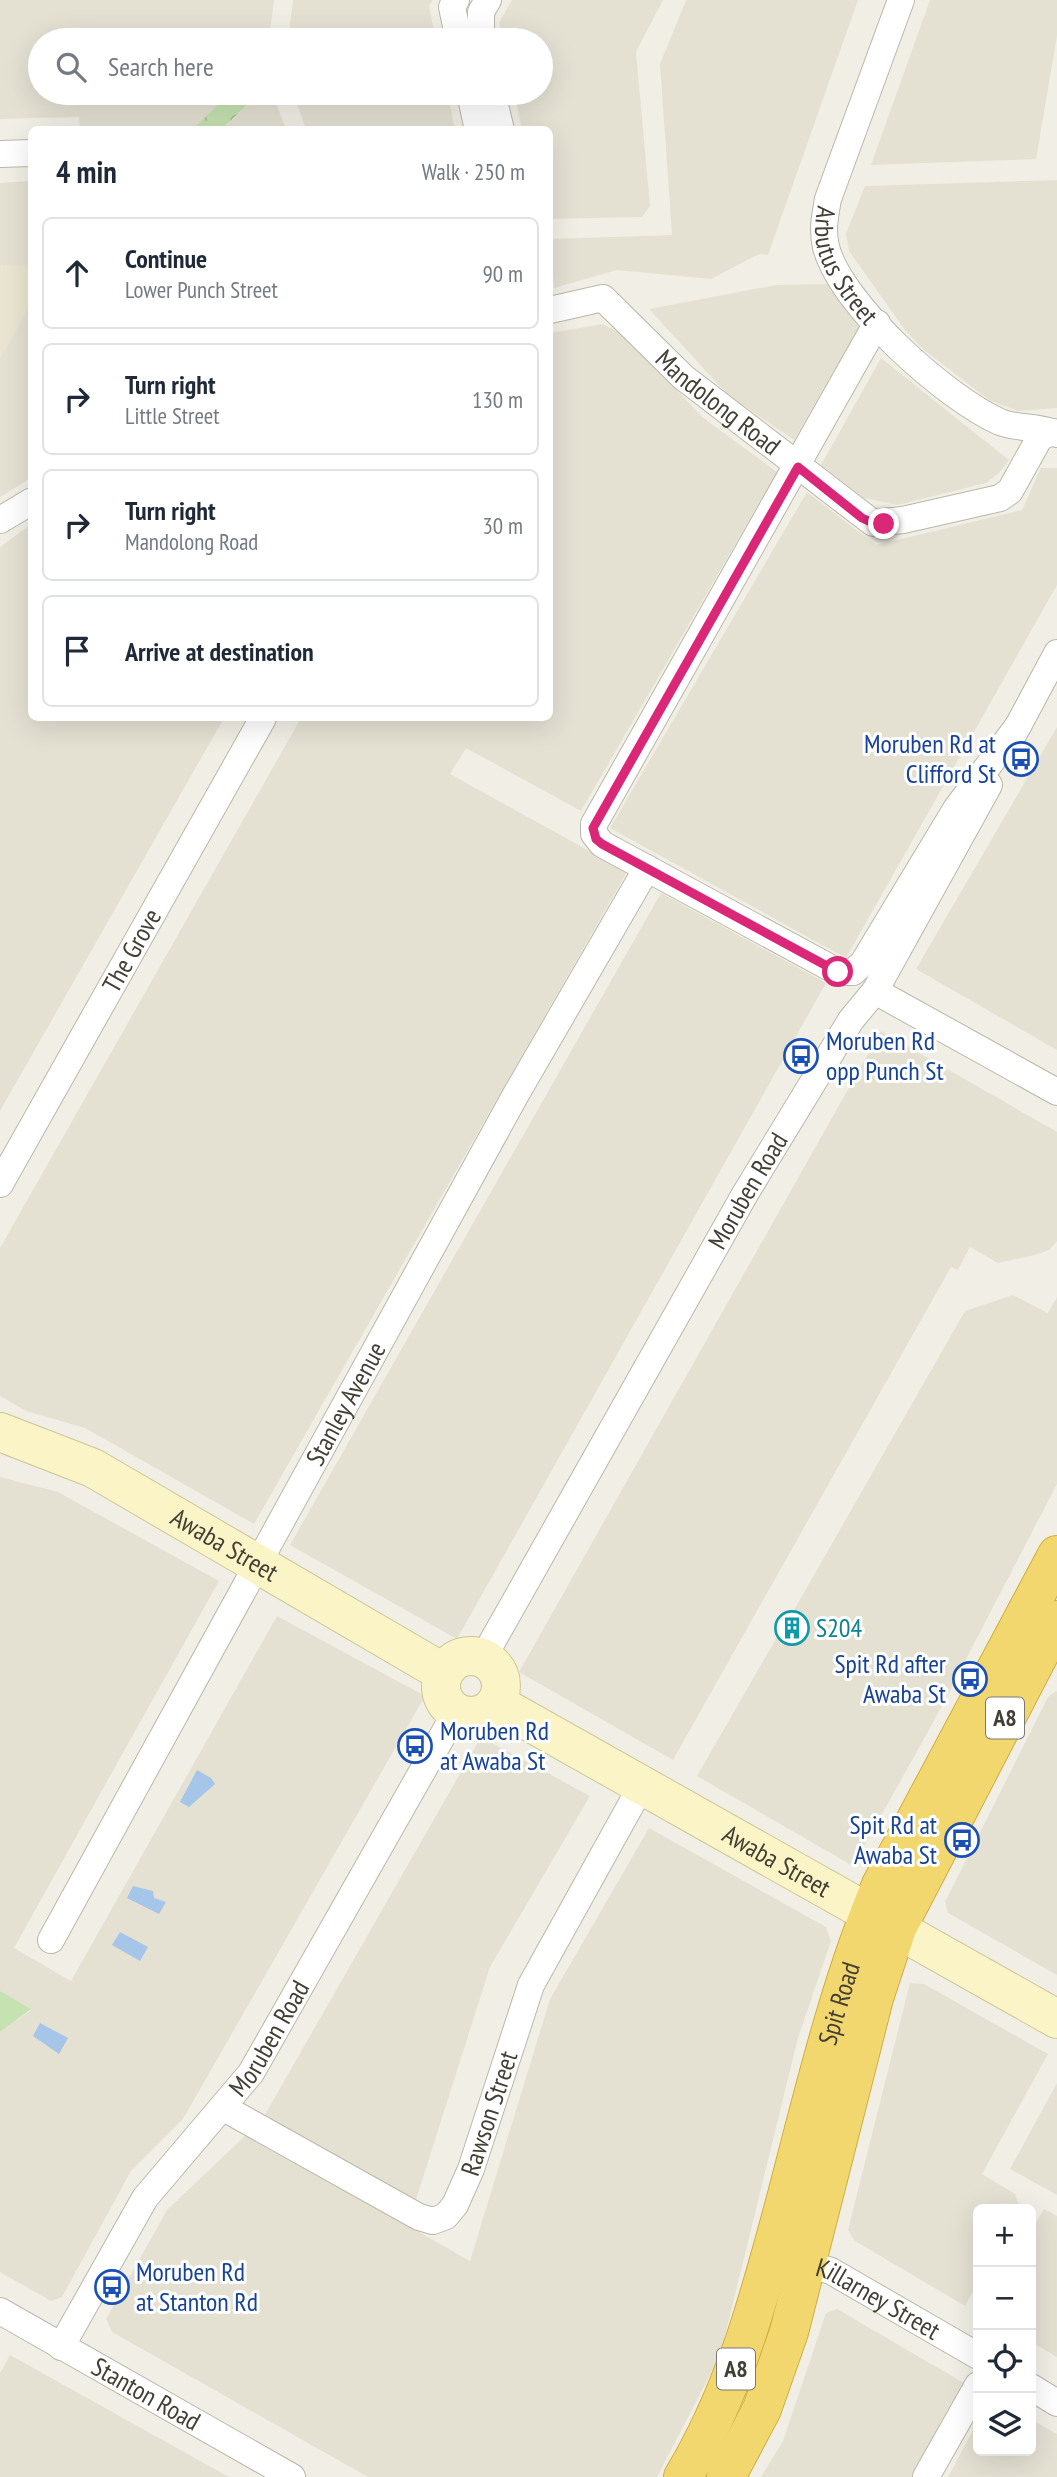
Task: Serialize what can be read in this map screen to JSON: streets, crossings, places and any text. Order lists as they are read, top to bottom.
{
  "streets": {
    "highway": ["A8", "Spit Road"],
    "street": [
      "Arbutus Street",
      "Mandolong Road",
      "The Grove",
      "Moruben Road",
      "Stanley Avenue",
      "Awaba Street",
      "Rawson Street",
      "Killarney Street",
      "Stanton Road"
    ]
  },
  "crossings": [
    ["Arbutus Street", "Mandolong Road"],
    ["Moruben Road", "Stanley Avenue"],
    ["Moruben Road", "Awaba Street"],
    ["Moruben Road", "Rawson Street"],
    ["Moruben Road", "Stanton Road"],
    ["Stanley Avenue", "Awaba Street"],
    ["Awaba Street", "Spit Road"],
    ["Awaba Street", "Rawson Street"],
    ["Spit Road", "Killarney Street"]
  ],
  "places": {
    "bus stop": [
      "Moruben Rd at Clifford St",
      "Moruben Rd opp Punch St",
      "Spit Rd after Awaba St",
      "Moruben Rd at Awaba St",
      "Spit Rd at Awaba St",
      "Moruben Rd at Stanton Rd"
    ],
    "building": ["S204"]
  },
  "page": {
    "search": "Search here",
    "heading": ["4 min", "Walk · 250 m"],
    "list": [
      ["Continue", "Lower Punch Street", "90 m"],
      ["Turn right", "Little Street", "130 m"],
      ["Turn right", "Mandolong Road", "30 m"],
      "Arrive at destination"
    ],
    "map_buttons": ["+", "−"]
  }
}
